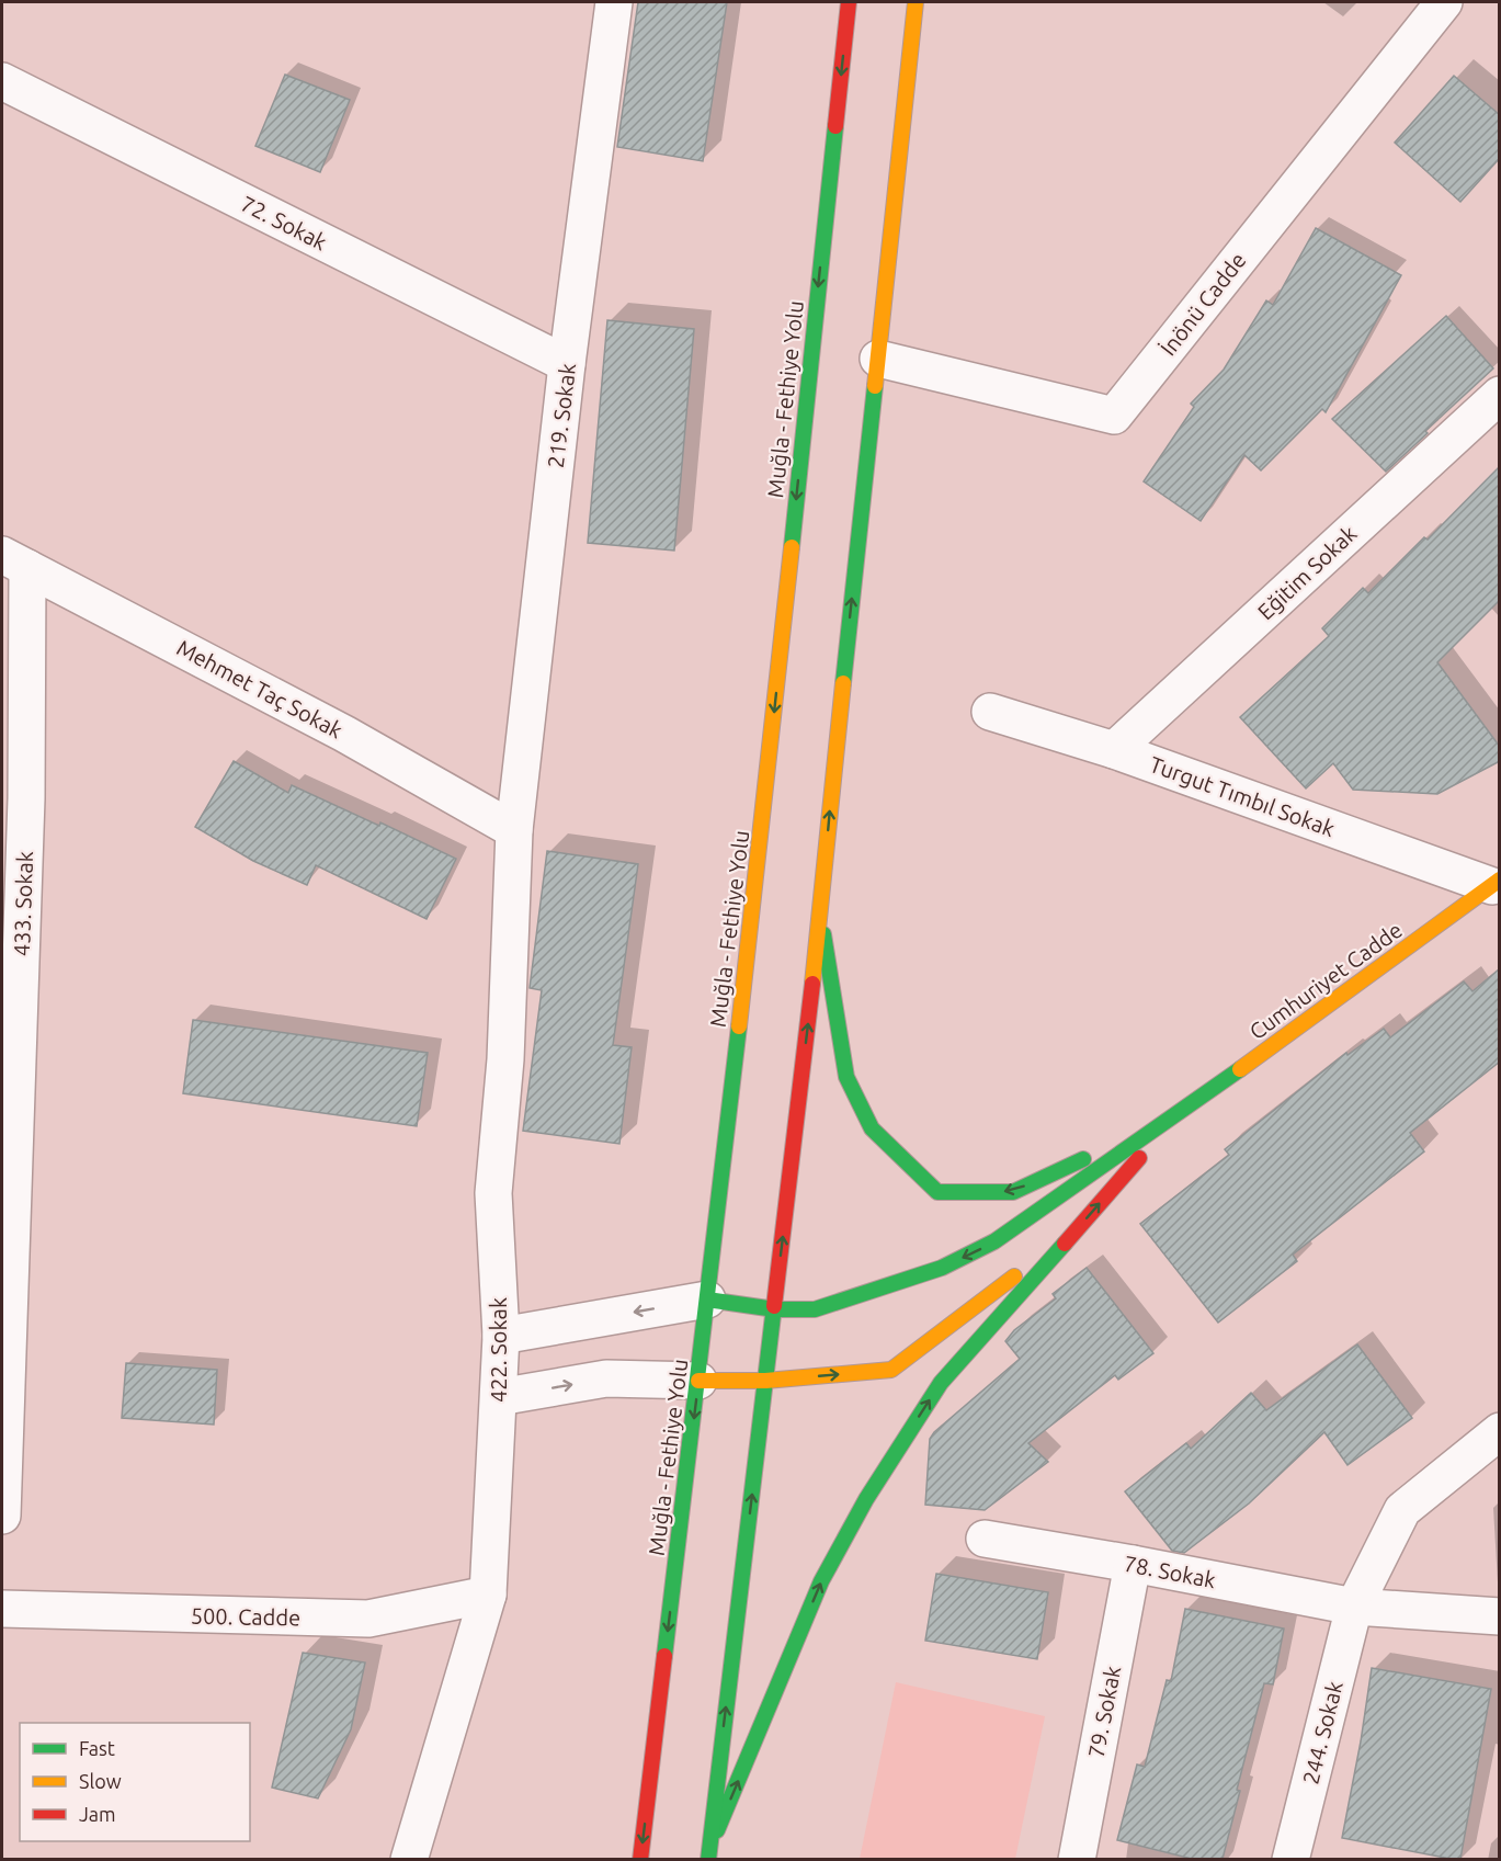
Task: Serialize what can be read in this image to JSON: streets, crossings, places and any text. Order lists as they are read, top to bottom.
{
  "streets": {
    "main road": ["Muğla - Fethiye Yolu", "Cumhuriyet Cadde"],
    "street": [
      "72. Sokak",
      "İnönü Cadde",
      "219. Sokak",
      "Eğitim Sokak",
      "Mehmet Taç Sokak",
      "Turgut Tımbıl Sokak",
      "433. Sokak",
      "422. Sokak",
      "78. Sokak",
      "500. Cadde",
      "79. Sokak",
      "244. Sokak"
    ]
  },
  "crossings": [
    ["72. Sokak", "219. Sokak"],
    ["219. Sokak", "Mehmet Taç Sokak"],
    ["219. Sokak", "422. Sokak"],
    ["Eğitim Sokak", "Turgut Tımbıl Sokak"],
    ["Mehmet Taç Sokak", "433. Sokak"],
    ["Mehmet Taç Sokak", "422. Sokak"],
    ["Turgut Tımbıl Sokak", "Cumhuriyet Cadde"],
    ["422. Sokak", "500. Cadde"],
    ["78. Sokak", "79. Sokak"],
    ["78. Sokak", "244. Sokak"]
  ],
  "legend": ["Fast", "Slow", "Jam"]
}
